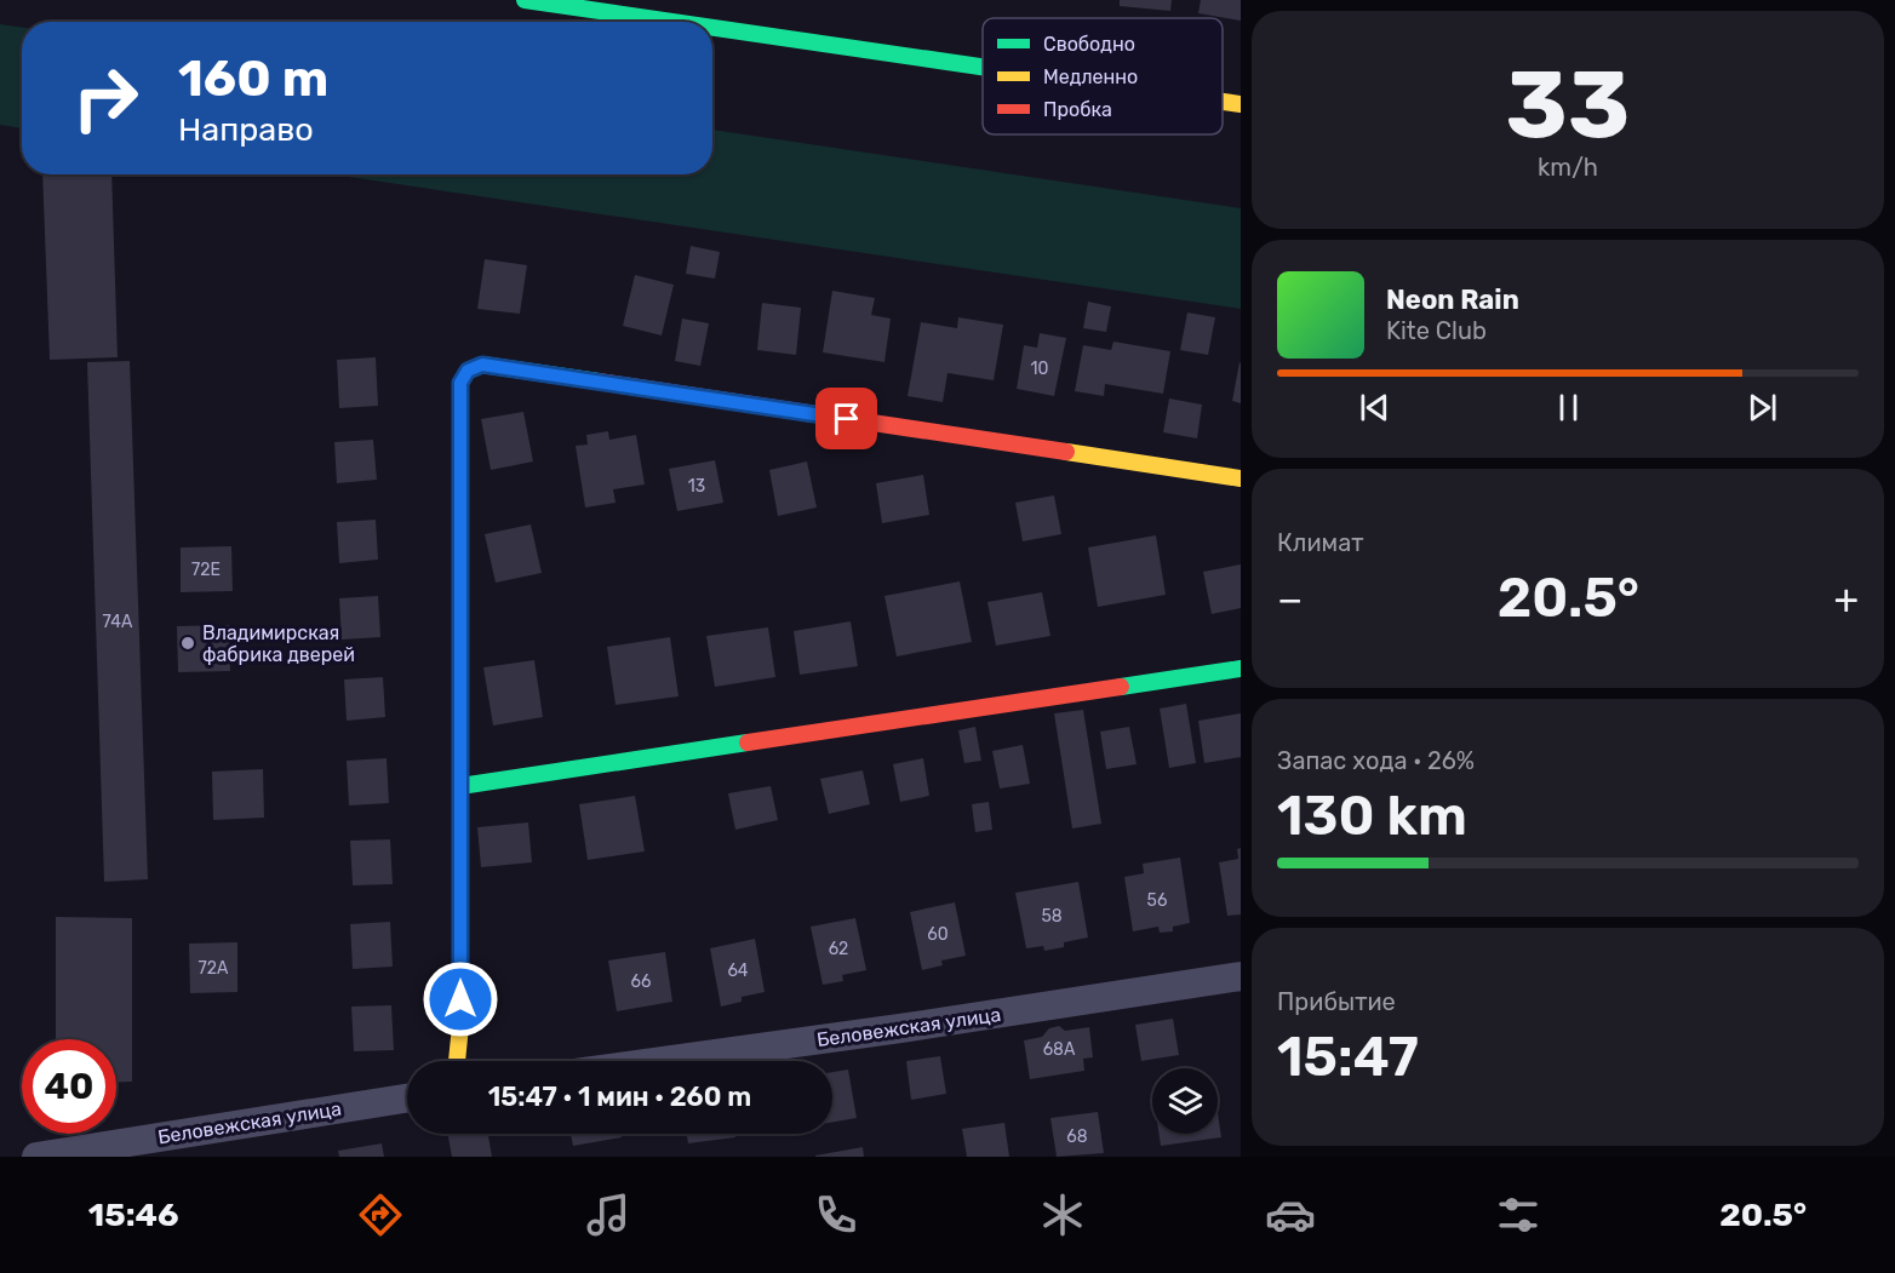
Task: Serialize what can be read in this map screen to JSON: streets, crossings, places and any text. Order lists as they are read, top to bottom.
{
  "streets": {
    "street": ["Беловежская улица"]
  },
  "places": ["Владимирская фабрика дверей"],
  "house_numbers": [
    "10",
    "13",
    "72Е",
    "74А",
    "56",
    "58",
    "60",
    "62",
    "72А",
    "64",
    "66",
    "68А",
    "68"
  ],
  "legend": ["Свободно", "Медленно", "Пробка"],
  "page": {
    "tile": [
      ["33", "km/h"],
      "Климат",
      ["Запас хода · 26%", "130 km"],
      ["Прибытие", "15:47"]
    ],
    "turn": ["160 m", "Направо"],
    "song": ["Neon Rain", "Kite Club"],
    "heat": ["−", "20.5°", "+"],
    "limit": "40",
    "trip": "15:47 · 1 мин · 260 m",
    "tabs": ["15:46", "20.5°"]
  }
}
